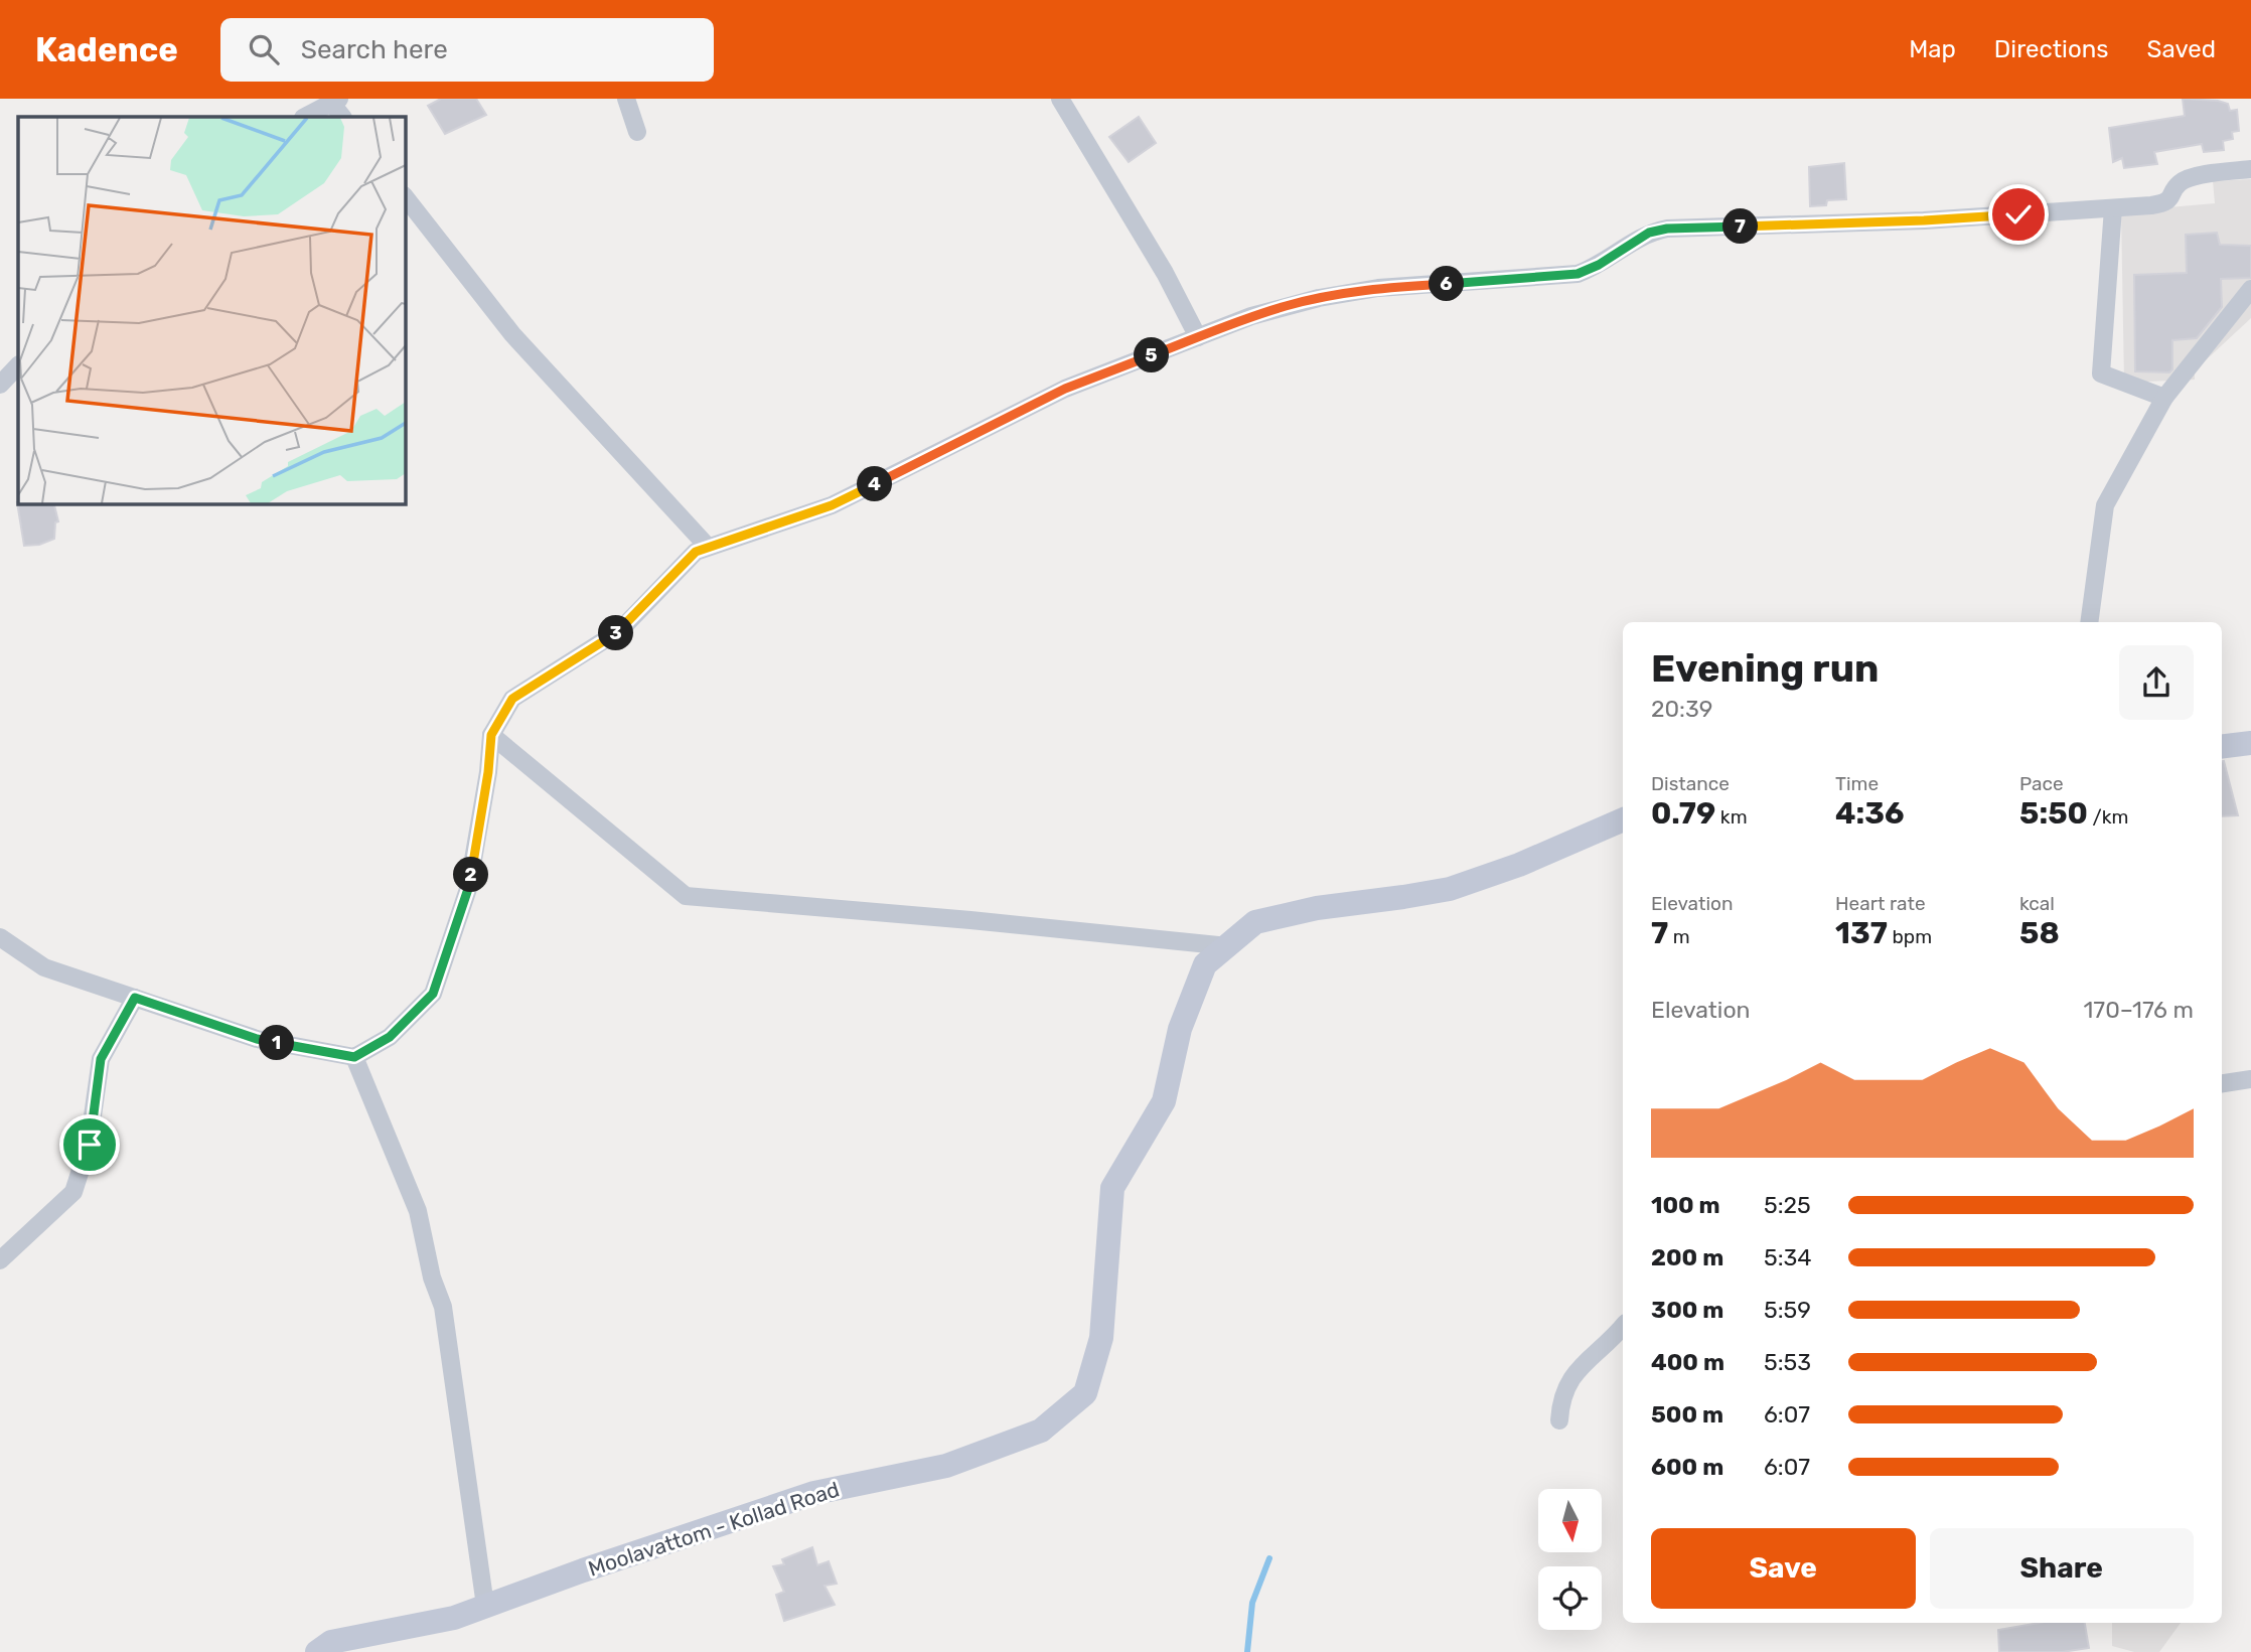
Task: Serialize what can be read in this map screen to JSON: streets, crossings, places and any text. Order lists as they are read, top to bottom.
{
  "streets": {
    "main road": ["Moolavattom - Kollad Road"]
  },
  "north": "bottom",
  "page": {
    "header": "Kadence",
    "search": "Search here",
    "nav": ["Map", "Directions", "Saved"],
    "pins": [
      "7",
      "6",
      "5",
      "4",
      "3",
      "2",
      "1"
    ],
    "heading": ["Evening run", "20:39"],
    "stats": [
      ["Distance", "0.79 km"],
      ["Time", "4:36"],
      ["Pace", "5:50 /km"],
      ["Elevation", "7 m"],
      ["Heart rate", "137 bpm"],
      ["kcal", "58"]
    ],
    "chart": ["Elevation", "170–176 m"],
    "list": [
      {
        "name": "100 m",
        "note": "5:25"
      },
      {
        "name": "200 m",
        "note": "5:34"
      },
      {
        "name": "300 m",
        "note": "5:59"
      },
      {
        "name": "400 m",
        "note": "5:53"
      },
      {
        "name": "500 m",
        "note": "6:07"
      },
      {
        "name": "600 m",
        "note": "6:07"
      }
    ],
    "buttons": ["Save", "Share"]
  }
}
